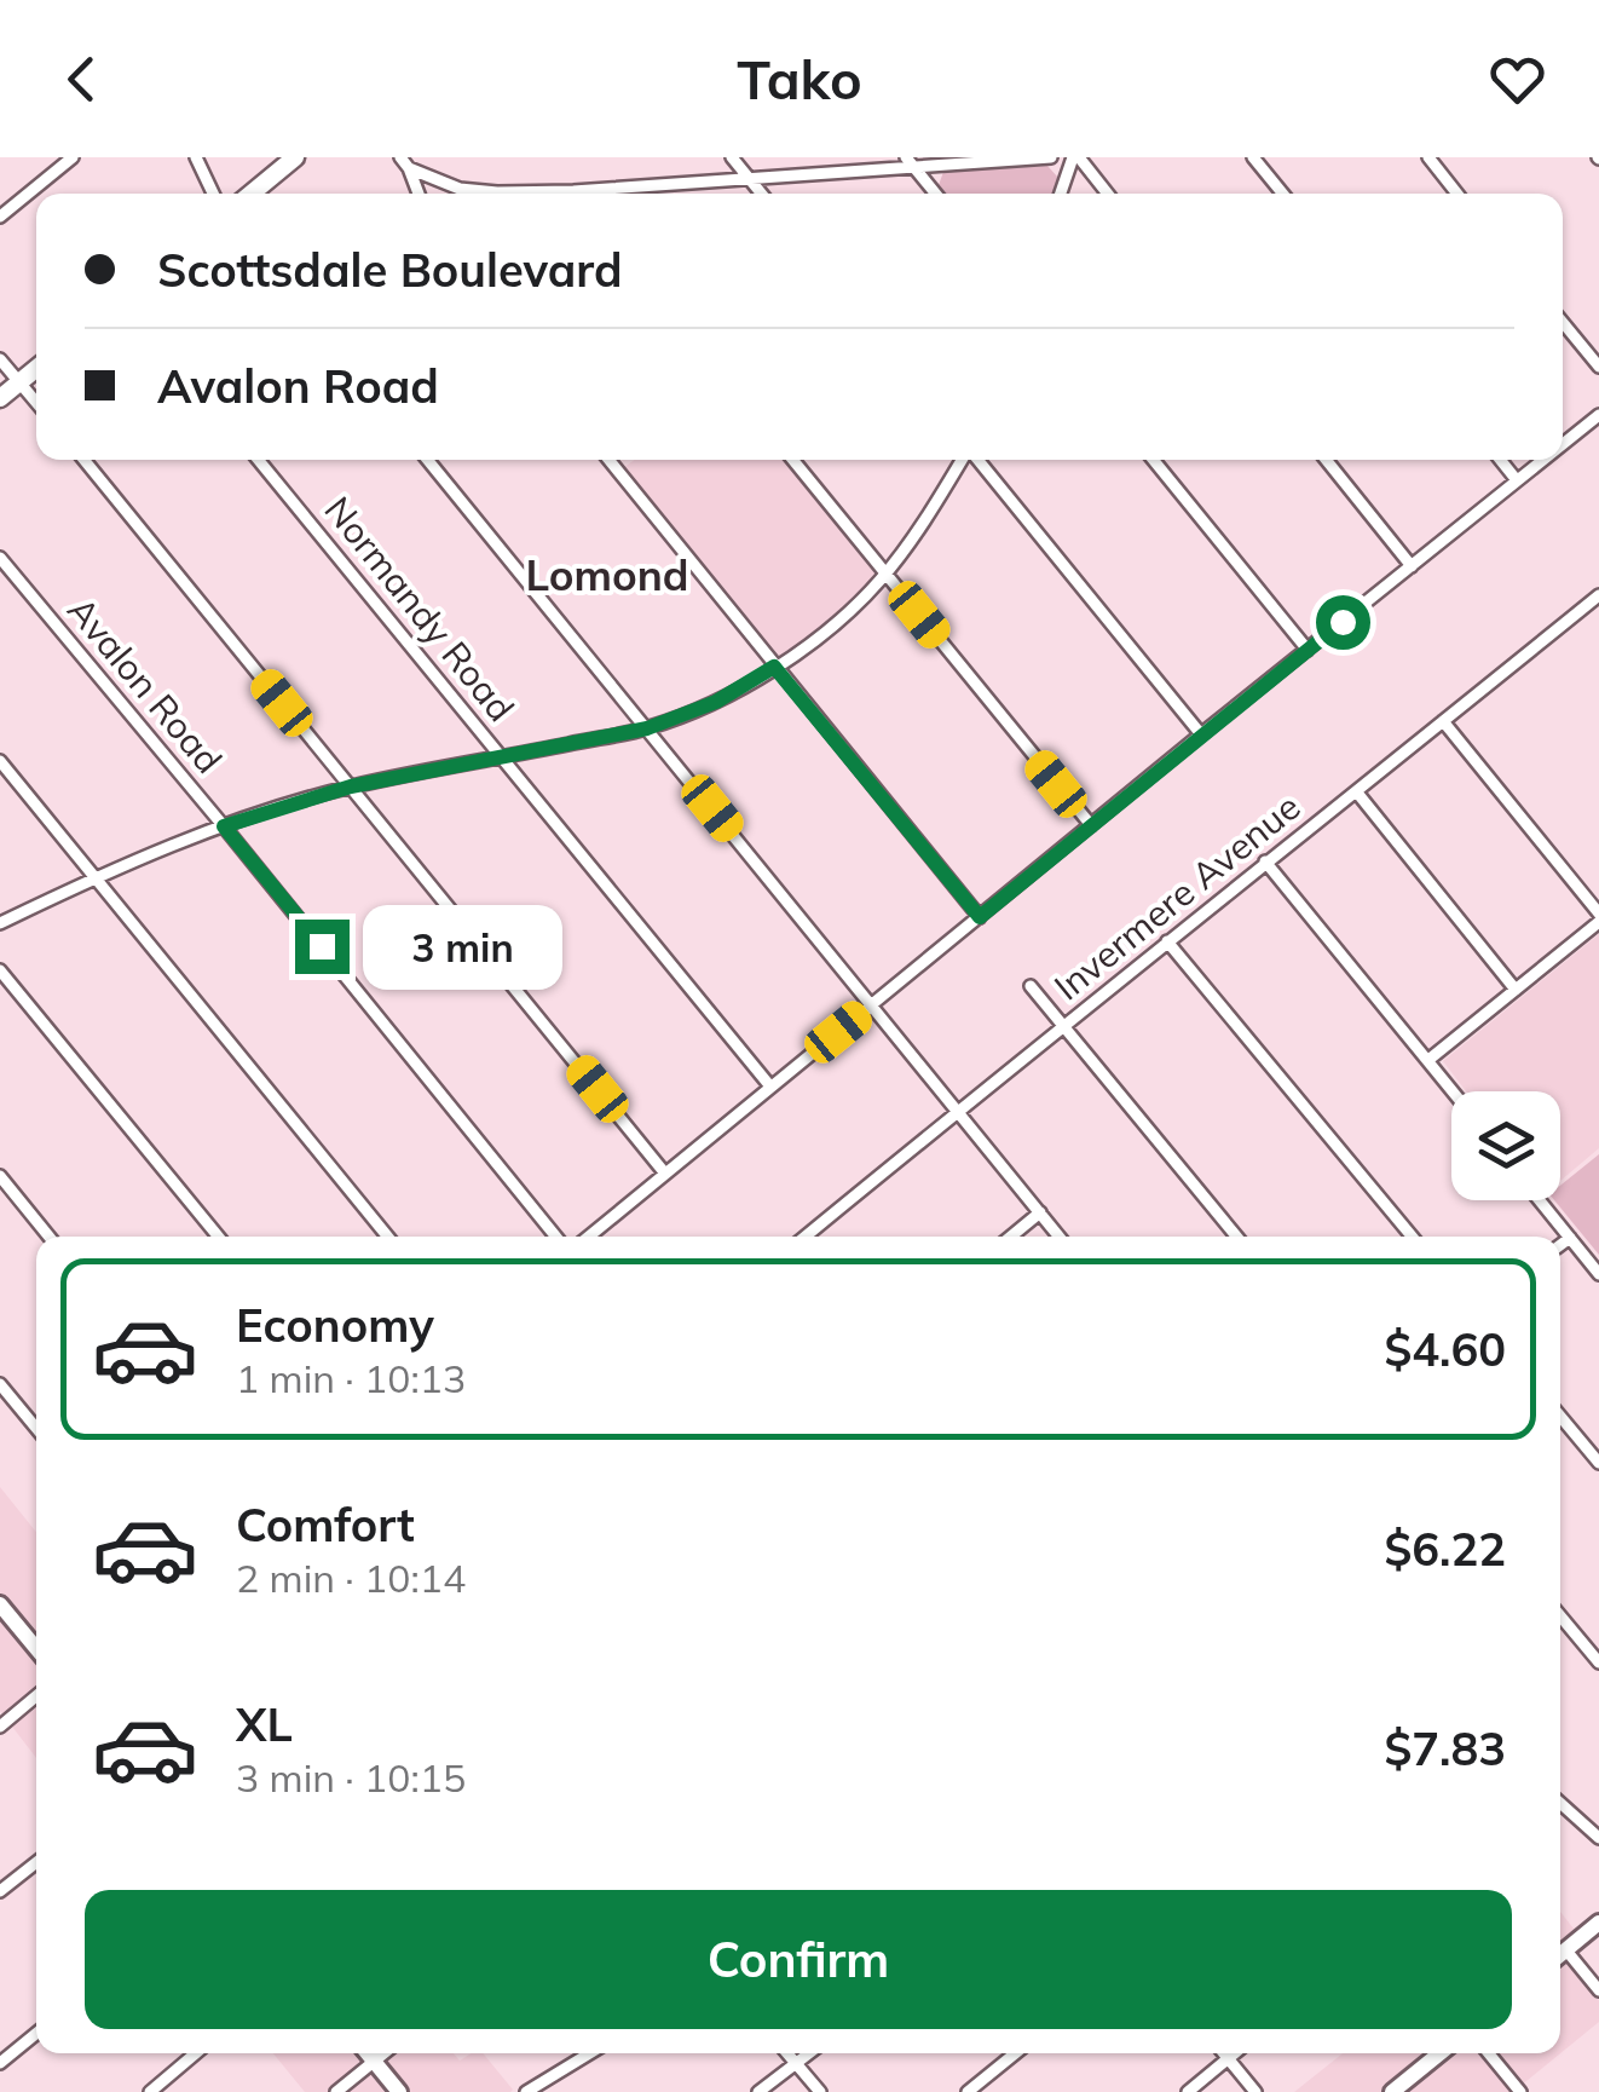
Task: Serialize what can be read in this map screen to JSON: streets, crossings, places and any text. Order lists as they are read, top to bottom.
{
  "streets": {
    "street": ["Normandy Road", "Avalon Road", "Invermere Avenue"]
  },
  "districts": ["Lomond"],
  "page": {
    "header": "Tako",
    "banner": ["Scottsdale Boulevard", "Avalon Road"],
    "bubble": "3 min",
    "list": [
      {
        "name": "Economy",
        "note": "1 min · 10:13",
        "value": "$4.60"
      },
      {
        "name": "Comfort",
        "note": "2 min · 10:14",
        "value": "$6.22"
      },
      {
        "name": "XL",
        "note": "3 min · 10:15",
        "value": "$7.83"
      }
    ],
    "buttons": "Confirm"
  }
}
